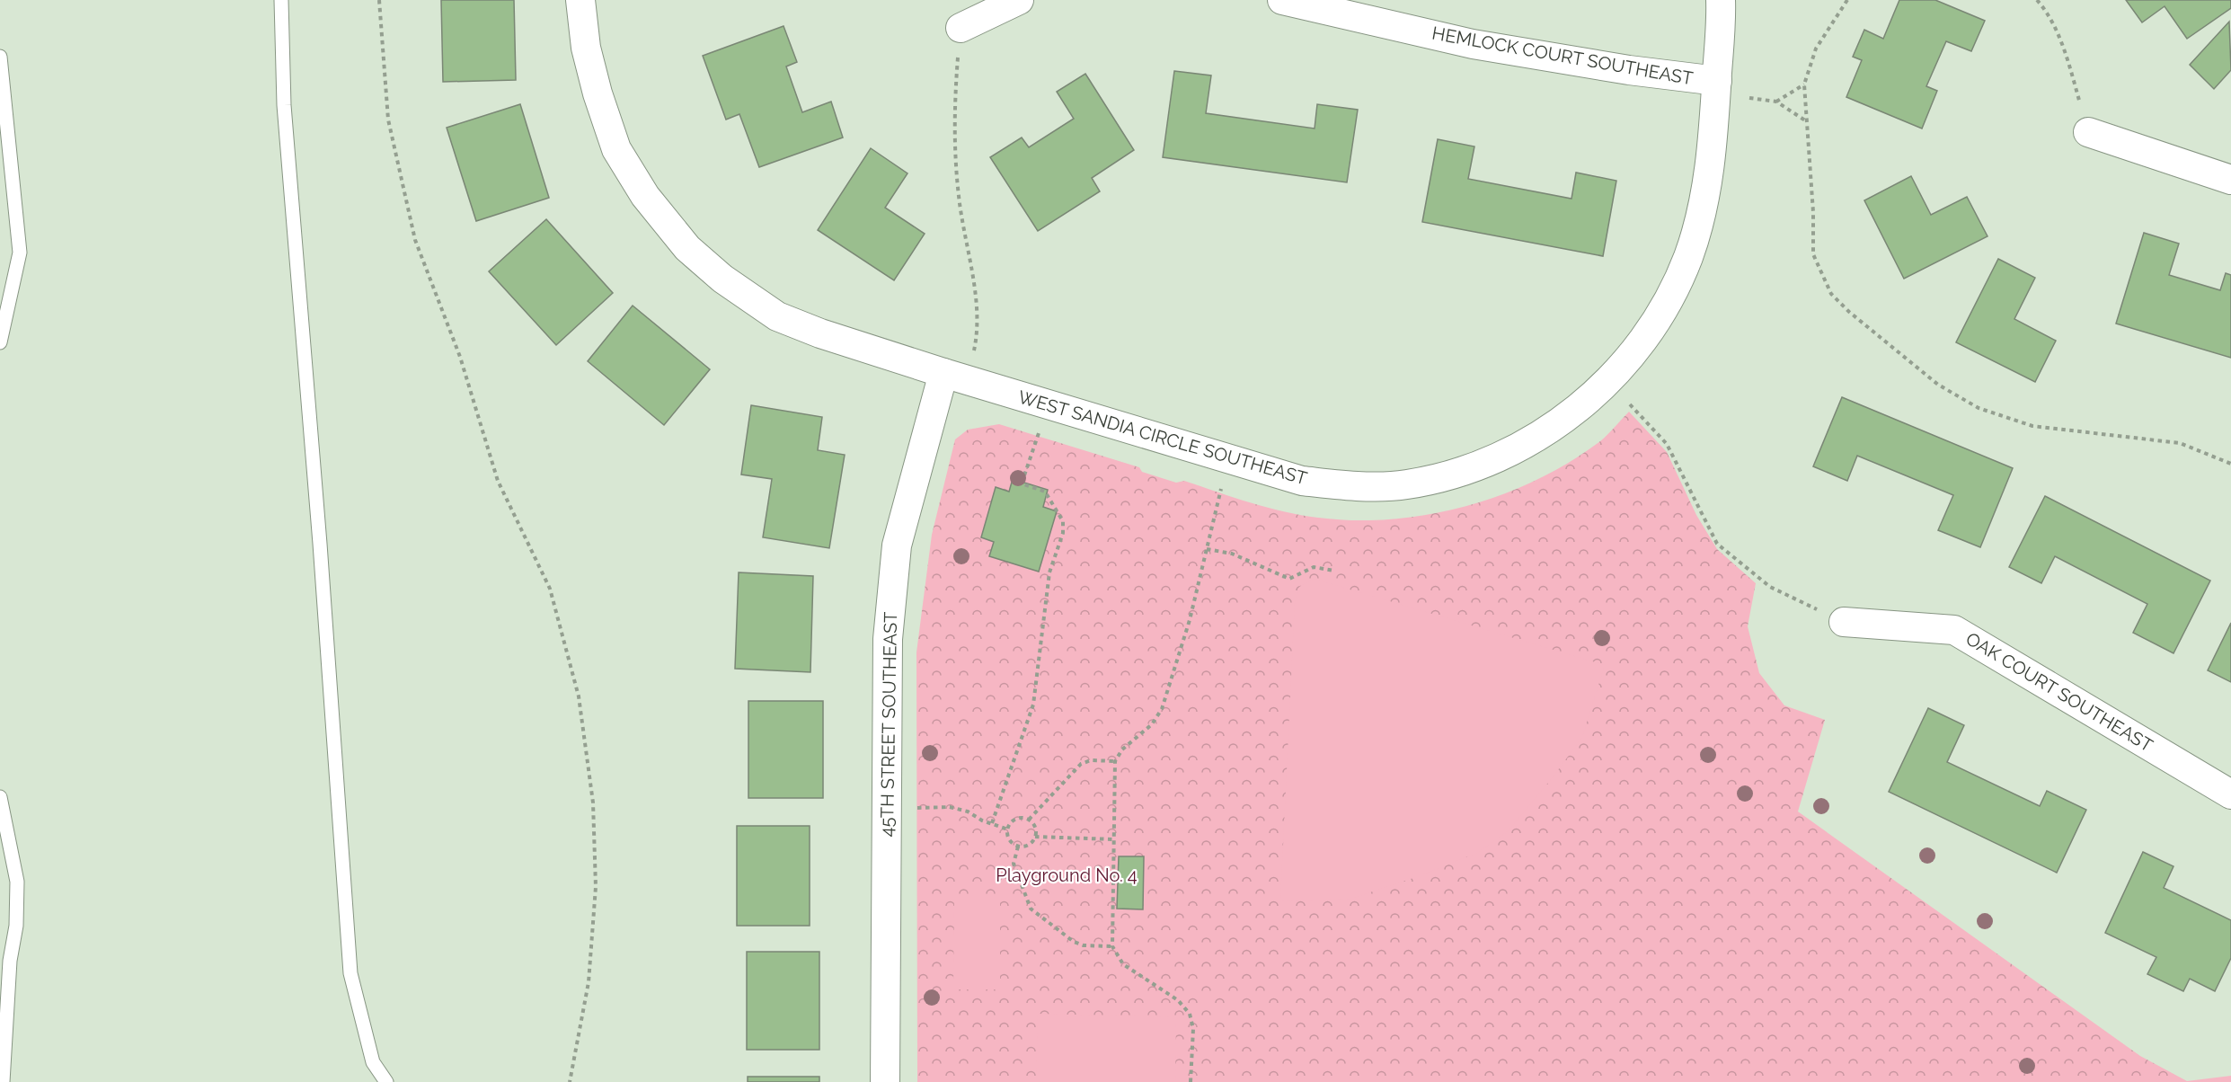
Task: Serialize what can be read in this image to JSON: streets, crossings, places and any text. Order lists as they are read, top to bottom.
{
  "streets": {
    "street": [
      "HEMLOCK COURT SOUTHEAST",
      "WEST SANDIA CIRCLE SOUTHEAST",
      "OAK COURT SOUTHEAST",
      "45TH STREET SOUTHEAST"
    ]
  },
  "crossings": [
    ["HEMLOCK COURT SOUTHEAST", "WEST SANDIA CIRCLE SOUTHEAST"],
    ["WEST SANDIA CIRCLE SOUTHEAST", "45TH STREET SOUTHEAST"]
  ],
  "parks": ["Playground No. 4"]
}
